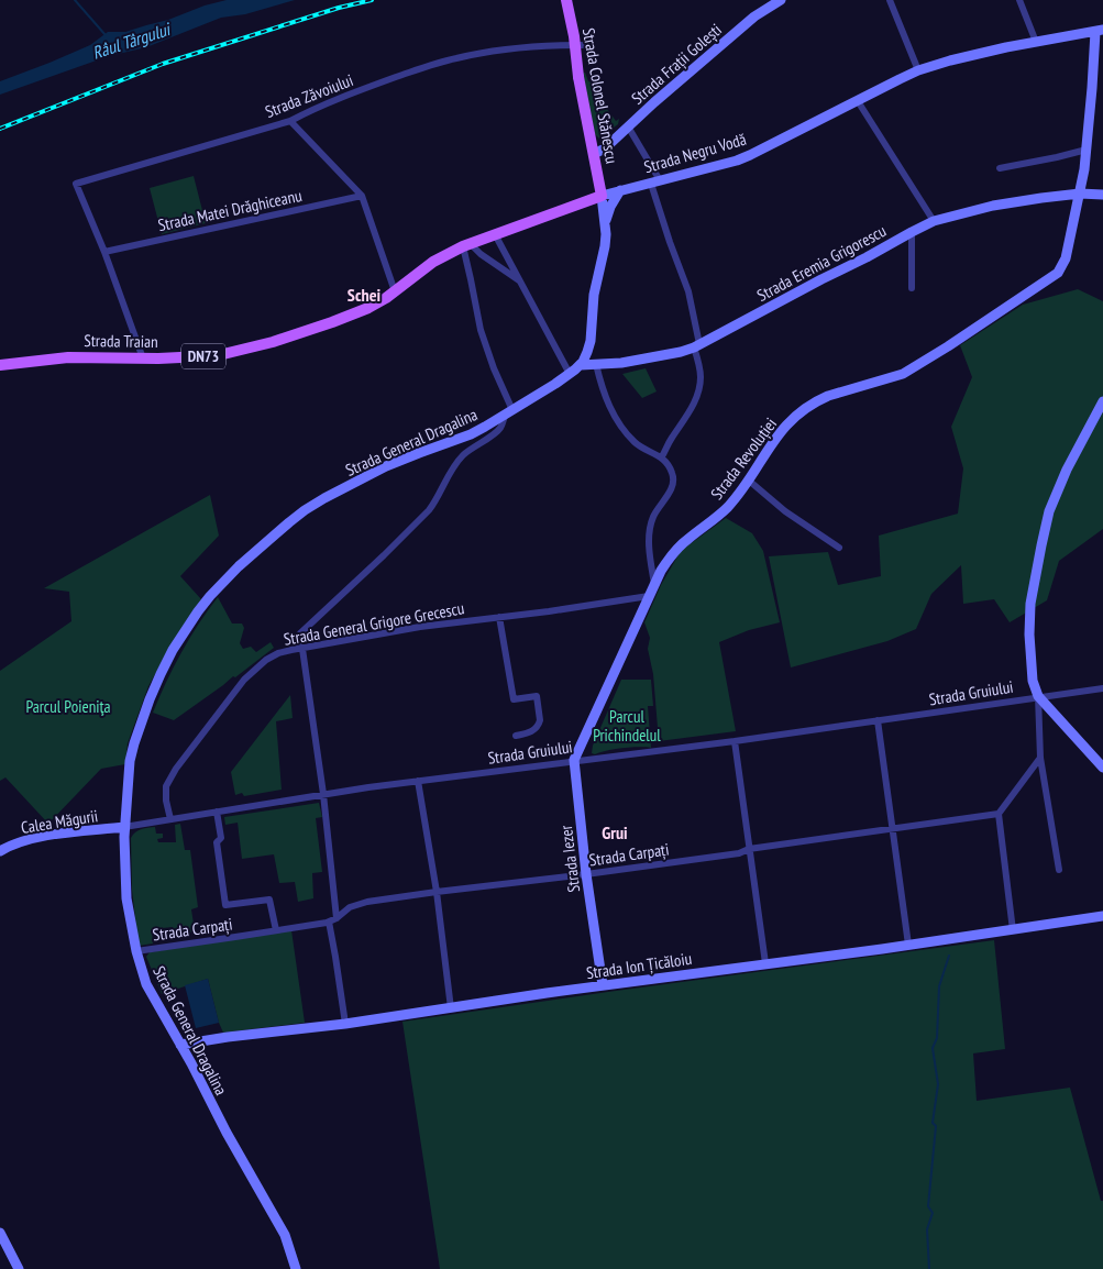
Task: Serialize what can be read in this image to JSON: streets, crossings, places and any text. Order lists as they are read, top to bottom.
{
  "streets": {
    "main road": [
      "Strada Colonel Stănescu",
      "Strada Negru Vodă",
      "Strada Traian",
      "DN73"
    ],
    "street": [
      "Strada Frații Golești",
      "Strada Zăvoiului",
      "Strada Matei Drăghiceanu",
      "Strada Eremia Grigorescu",
      "Strada General Dragalina",
      "Strada Revoluției",
      "Strada General Grigore Grecescu",
      "Strada Gruiului",
      "Calea Măgurii",
      "Strada Carpați",
      "Strada Iezer",
      "Strada Ion Țicăloiu"
    ]
  },
  "crossings": [
    ["Strada Frații Golești", "Strada Colonel Stănescu"],
    ["Strada Zăvoiului", "Strada Matei Drăghiceanu"],
    ["Strada Colonel Stănescu", "Strada Negru Vodă"],
    ["Strada Colonel Stănescu", "Strada General Dragalina"],
    ["Strada Negru Vodă", "Strada Traian"],
    ["Strada Negru Vodă", "Strada General Dragalina"],
    ["Strada Negru Vodă", "Strada Revoluției"],
    ["Strada Eremia Grigorescu", "Strada General Dragalina"],
    ["Strada Eremia Grigorescu", "Strada Revoluției"],
    ["Strada General Dragalina", "Strada Gruiului"],
    ["Strada General Dragalina", "Calea Măgurii"],
    ["Strada General Dragalina", "Strada Carpați"],
    ["Strada General Dragalina", "Strada Ion Țicăloiu"],
    ["Strada Revoluției", "Strada General Grigore Grecescu"],
    ["Strada Revoluției", "Strada Gruiului"],
    ["Strada Revoluției", "Strada Iezer"],
    ["Strada General Grigore Grecescu", "Strada Gruiului"],
    ["Strada Gruiului", "Calea Măgurii"],
    ["Strada Gruiului", "Strada Iezer"],
    ["Strada Carpați", "Strada Iezer"],
    ["Strada Iezer", "Strada Ion Țicăloiu"]
  ],
  "districts": ["Schei", "Grui"],
  "water": ["Râul Târgului"],
  "parks": ["Parcul Poieniţa", "Parcul Prichindelul"]
}
